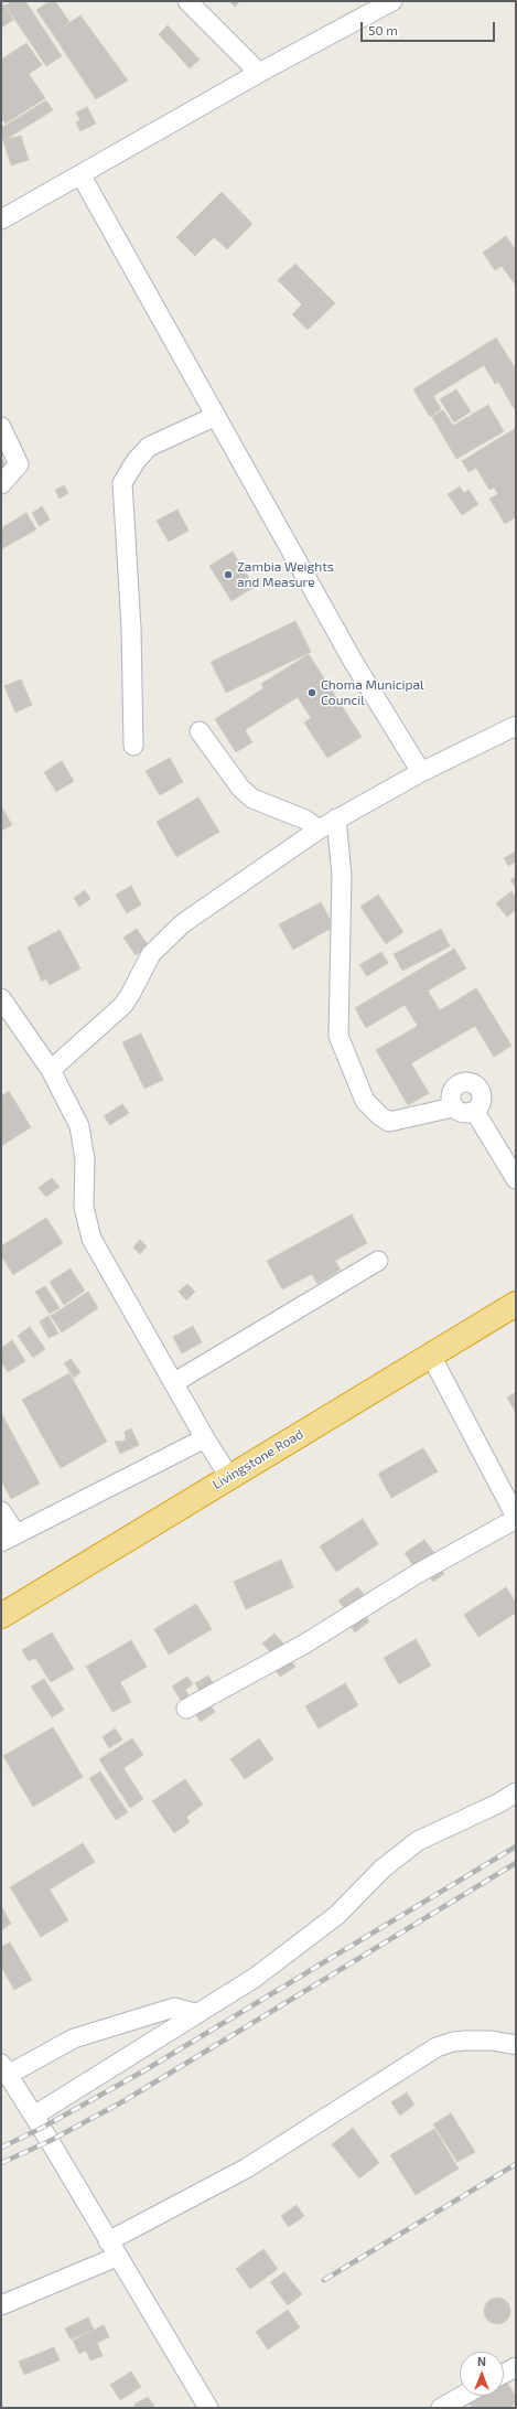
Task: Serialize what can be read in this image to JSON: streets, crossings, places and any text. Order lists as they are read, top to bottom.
{
  "streets": {
    "highway": ["Livingstone Road"]
  },
  "places": ["Zambia Weights and Measure", "Choma Municipal Council"],
  "scale_bar": "50 m",
  "north": "top"
}
